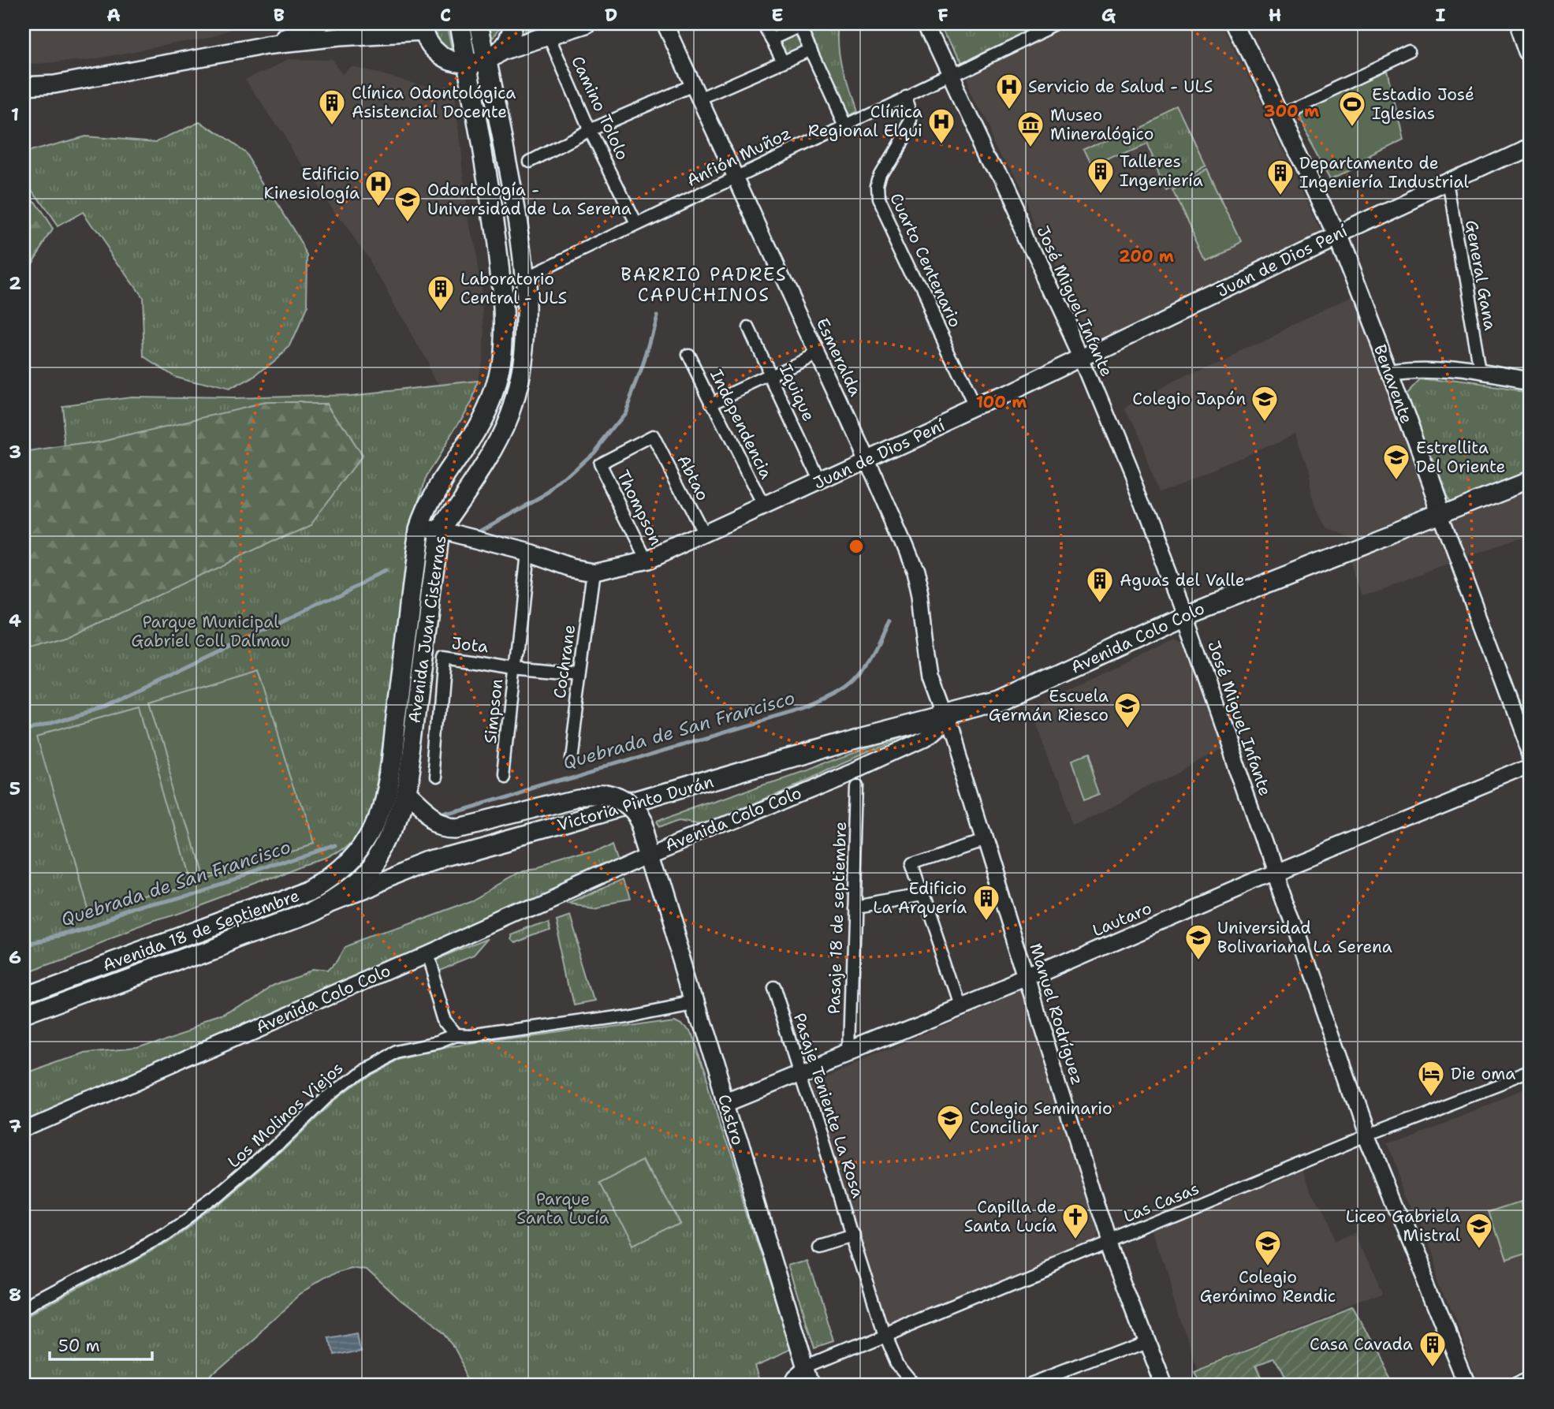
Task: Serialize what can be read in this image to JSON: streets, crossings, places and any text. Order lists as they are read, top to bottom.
{
  "streets": {
    "main road": [
      "Juan de Dios Pení",
      "Benavente",
      "Avenida Juan Cisternas",
      "Avenida Colo Colo",
      "Victoria Pinto Durán",
      "Avenida 18 de Septiembre",
      "Castro"
    ],
    "street": [
      "Camino Tololo",
      "Anfión Muñoz",
      "Cuarto Centenario",
      "General Gana",
      "José Miguel Infante",
      "Esmeralda",
      "Iquique",
      "Independencia",
      "Abtao",
      "Thompson",
      "Jota",
      "Cochrane",
      "Simpson",
      "Pasaje 18 de septiembre",
      "Lautaro",
      "Manuel Rodríguez",
      "Pasaje Teniente La Rosa",
      "Los Molinos Viejos",
      "Las Casas"
    ]
  },
  "crossings": [
    ["Camino Tololo", "Anfión Muñoz"],
    ["Anfión Muñoz", "Cuarto Centenario"],
    ["Anfión Muñoz", "José Miguel Infante"],
    ["Anfión Muñoz", "Esmeralda"],
    ["Anfión Muñoz", "Avenida Juan Cisternas"],
    ["Cuarto Centenario", "Juan de Dios Pení"],
    ["Juan de Dios Pení", "General Gana"],
    ["Juan de Dios Pení", "José Miguel Infante"],
    ["Juan de Dios Pení", "Esmeralda"],
    ["Juan de Dios Pení", "Benavente"],
    ["Juan de Dios Pení", "Independencia"],
    ["Juan de Dios Pení", "Abtao"],
    ["Juan de Dios Pení", "Thompson"],
    ["Juan de Dios Pení", "Avenida Juan Cisternas"],
    ["Juan de Dios Pení", "Cochrane"],
    ["Juan de Dios Pení", "Simpson"],
    ["José Miguel Infante", "Avenida Colo Colo"],
    ["José Miguel Infante", "Lautaro"],
    ["José Miguel Infante", "Las Casas"],
    ["Esmeralda", "Avenida Colo Colo"],
    ["Esmeralda", "Victoria Pinto Durán"],
    ["Esmeralda", "Manuel Rodríguez"],
    ["Benavente", "Avenida Colo Colo"],
    ["Abtao", "Thompson"],
    ["Avenida Juan Cisternas", "Victoria Pinto Durán"],
    ["Avenida Juan Cisternas", "Avenida 18 de Septiembre"],
    ["Avenida Colo Colo", "Victoria Pinto Durán"],
    ["Avenida Colo Colo", "Manuel Rodríguez"],
    ["Avenida Colo Colo", "Castro"],
    ["Jota", "Cochrane"],
    ["Jota", "Simpson"],
    ["Victoria Pinto Durán", "Avenida 18 de Septiembre"],
    ["Victoria Pinto Durán", "Manuel Rodríguez"],
    ["Pasaje 18 de septiembre", "Lautaro"],
    ["Lautaro", "Manuel Rodríguez"],
    ["Lautaro", "Pasaje Teniente La Rosa"],
    ["Lautaro", "Castro"],
    ["Manuel Rodríguez", "Las Casas"],
    ["Pasaje Teniente La Rosa", "Las Casas"],
    ["Los Molinos Viejos", "Castro"],
    ["Castro", "Las Casas"]
  ],
  "districts": ["BARRIO PADRES CAPUCHINOS"],
  "water": ["Quebrada de San Francisco"],
  "parks": ["Parque Municipal Gabriel Coll Dalmau", "Parque Santa Lucía"],
  "places": {
    "hospital": ["Servicio de Salud - ULS", "Clínica Regional Elqui", "Edificio Kinesiología"],
    "building": [
      "Clínica Odontológica Asistencial Docente",
      "Talleres Ingeniería",
      "Departamento de Ingeniería Industrial",
      "Laboratorio Central - ULS",
      "Aguas del Valle",
      "Edificio La Arquería",
      "Casa Cavada"
    ],
    "sports": ["Estadio José Iglesias"],
    "museum": ["Museo Mineralógico"],
    "school or university": [
      "Odontología - Universidad de La Serena",
      "Colegio Japón",
      "Estrellita Del Oriente",
      "Escuela Germán Riesco",
      "Universidad Bolivariana La Serena",
      "Colegio Seminario Conciliar",
      "Liceo Gabriela Mistral",
      "Colegio Gerónimo Rendic"
    ],
    "hotel": ["Die oma"],
    "church": ["Capilla de Santa Lucía"]
  },
  "scale_bar": "50 m",
  "grid": {
    "columns": [
      "A",
      "B",
      "C",
      "D",
      "E",
      "F",
      "G",
      "H",
      "I"
    ],
    "rows": [
      "1",
      "2",
      "3",
      "4",
      "5",
      "6",
      "7",
      "8"
    ]
  },
  "rings": ["300 m", "200 m", "100 m"]
}
